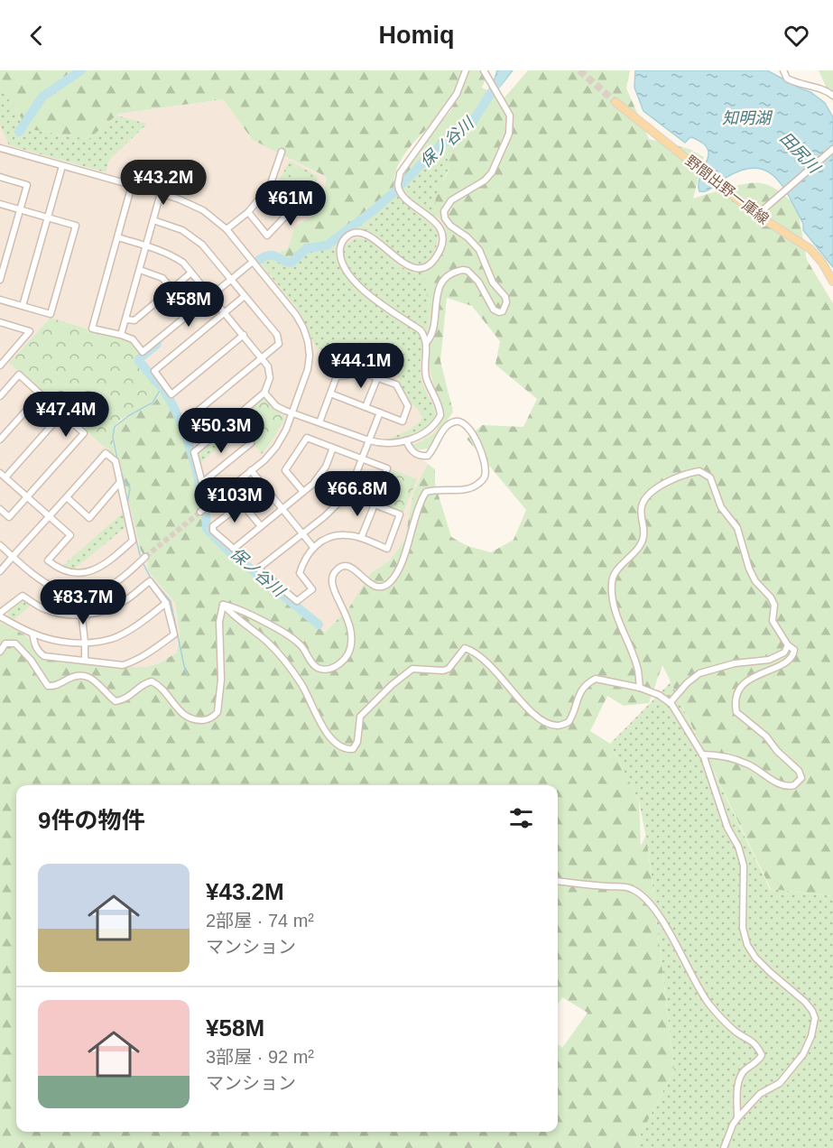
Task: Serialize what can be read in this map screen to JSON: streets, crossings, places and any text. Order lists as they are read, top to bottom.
{
  "streets": {
    "main road": ["野間出野一庫線"]
  },
  "water": ["知明湖", "保ノ谷川", "田尻川"],
  "page": {
    "header": "Homiq",
    "price": [
      "¥43.2M",
      "¥61M",
      "¥58M",
      "¥44.1M",
      "¥47.4M",
      "¥50.3M",
      "¥66.8M",
      "¥103M",
      "¥83.7M"
    ],
    "heading": "9件の物件",
    "list": [
      {
        "name": "¥43.2M",
        "note": "2部屋 · 74 m² · マンション"
      },
      {
        "name": "¥58M",
        "note": "3部屋 · 92 m² · マンション"
      }
    ]
  }
}
